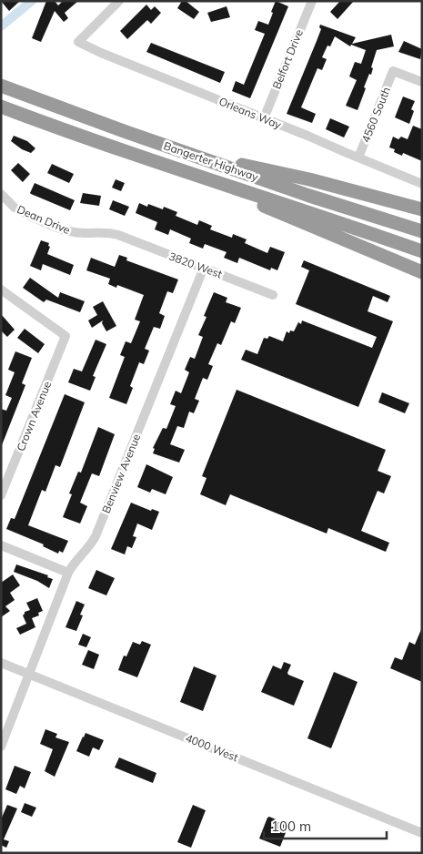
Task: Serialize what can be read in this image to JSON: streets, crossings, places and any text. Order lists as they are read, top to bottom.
{
  "streets": {
    "highway": ["Bangerter Highway"],
    "street": [
      "Belfort Drive",
      "Orleans Way",
      "4560 South",
      "Dean Drive",
      "3820 West",
      "Crown Avenue",
      "Benview Avenue",
      "4000 West"
    ]
  },
  "crossings": [
    ["Belfort Drive", "Orleans Way"],
    ["Orleans Way", "4560 South"],
    ["Dean Drive", "3820 West"],
    ["3820 West", "Benview Avenue"],
    ["Benview Avenue", "4000 West"]
  ],
  "scale_bar": "100 m"
}
